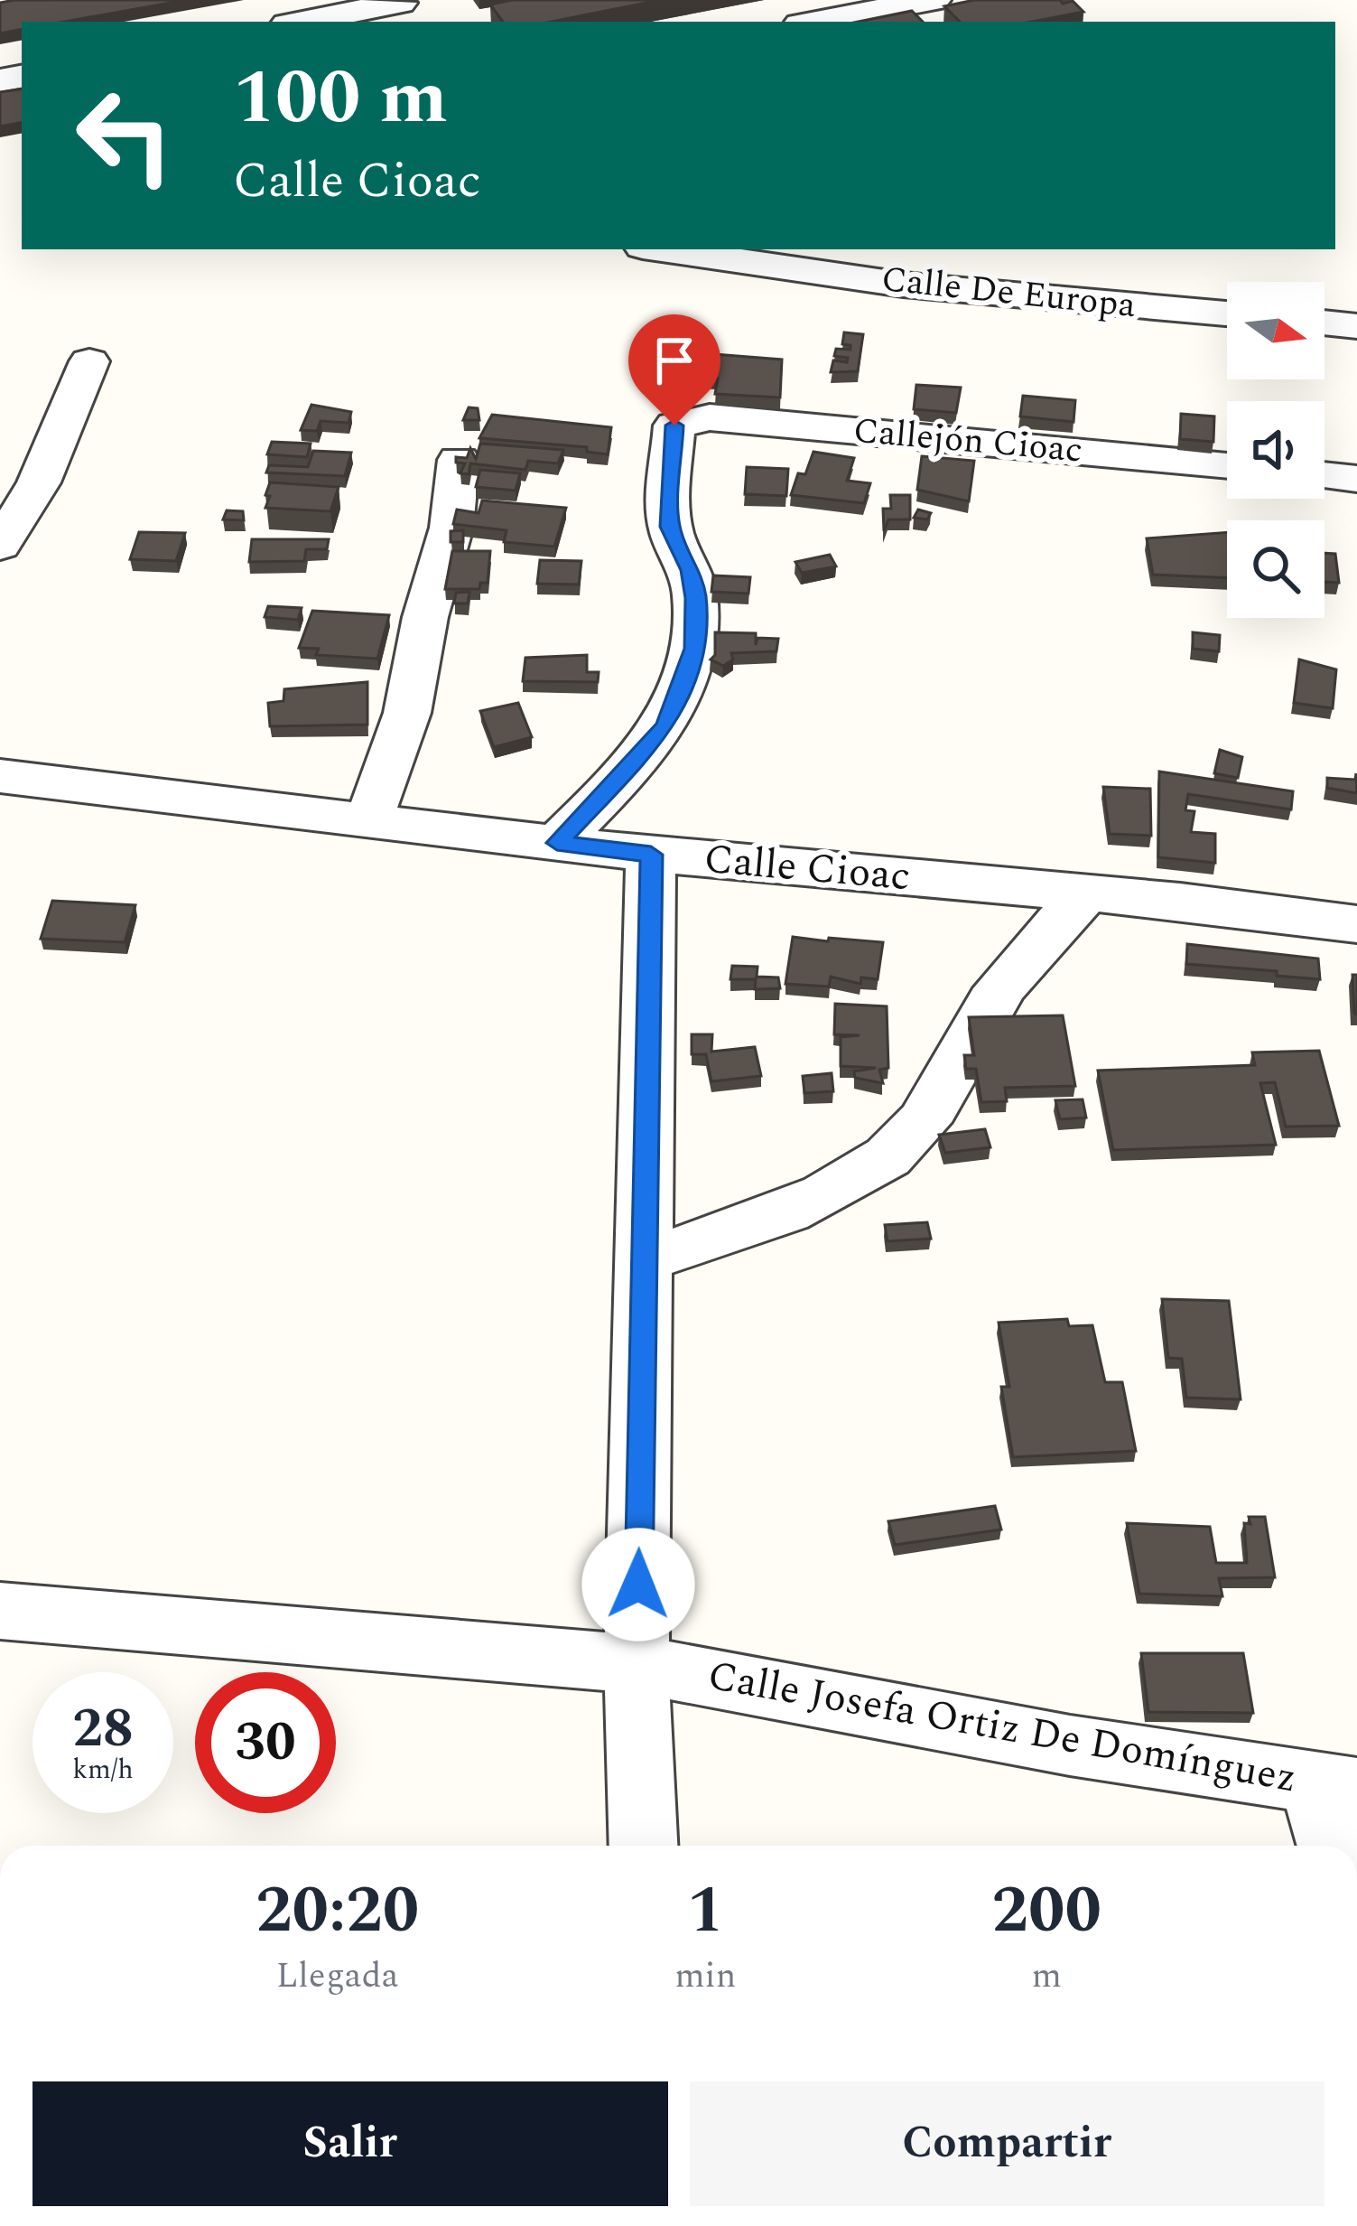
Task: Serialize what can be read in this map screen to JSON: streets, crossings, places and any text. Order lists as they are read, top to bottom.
{
  "streets": {
    "street": [
      "Calle De Europa",
      "Callejón Cioac",
      "Calle Cioac",
      "Calle Josefa Ortiz De Domínguez"
    ]
  },
  "crossings": [
    ["Callejón Cioac", "Calle Cioac"]
  ],
  "north": "right",
  "page": {
    "turn": ["100 m", "Calle Cioac"],
    "speed": "28 km/h",
    "limit": "30",
    "eta": [
      "20:20",
      "Llegada",
      "1",
      "min",
      "200",
      "m"
    ],
    "buttons": ["Salir", "Compartir"]
  }
}
